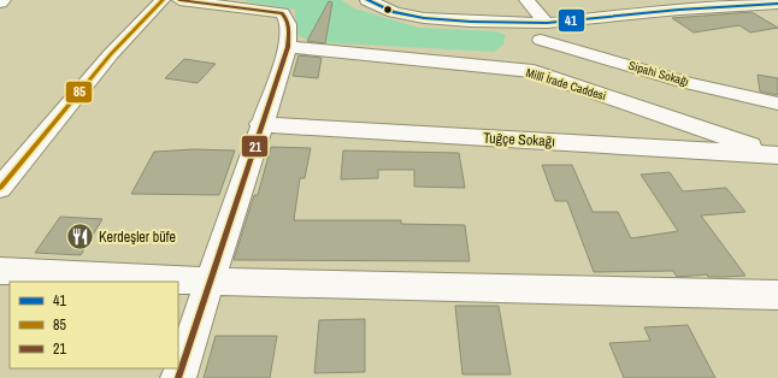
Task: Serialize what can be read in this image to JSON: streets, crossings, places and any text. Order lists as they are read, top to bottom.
{
  "streets": {
    "street": ["Sipahi Sokağı", "Millî İrade Caddesi", "Tuğçe Sokağı"]
  },
  "crossings": [
    ["Millî İrade Caddesi", "Tuğçe Sokağı"]
  ],
  "places": {
    "restaurant": ["Kerdeşler büfe"]
  },
  "lines": ["transit line 41", "transit line 85", "transit line 21"],
  "legend": ["41", "85", "21"]
}
